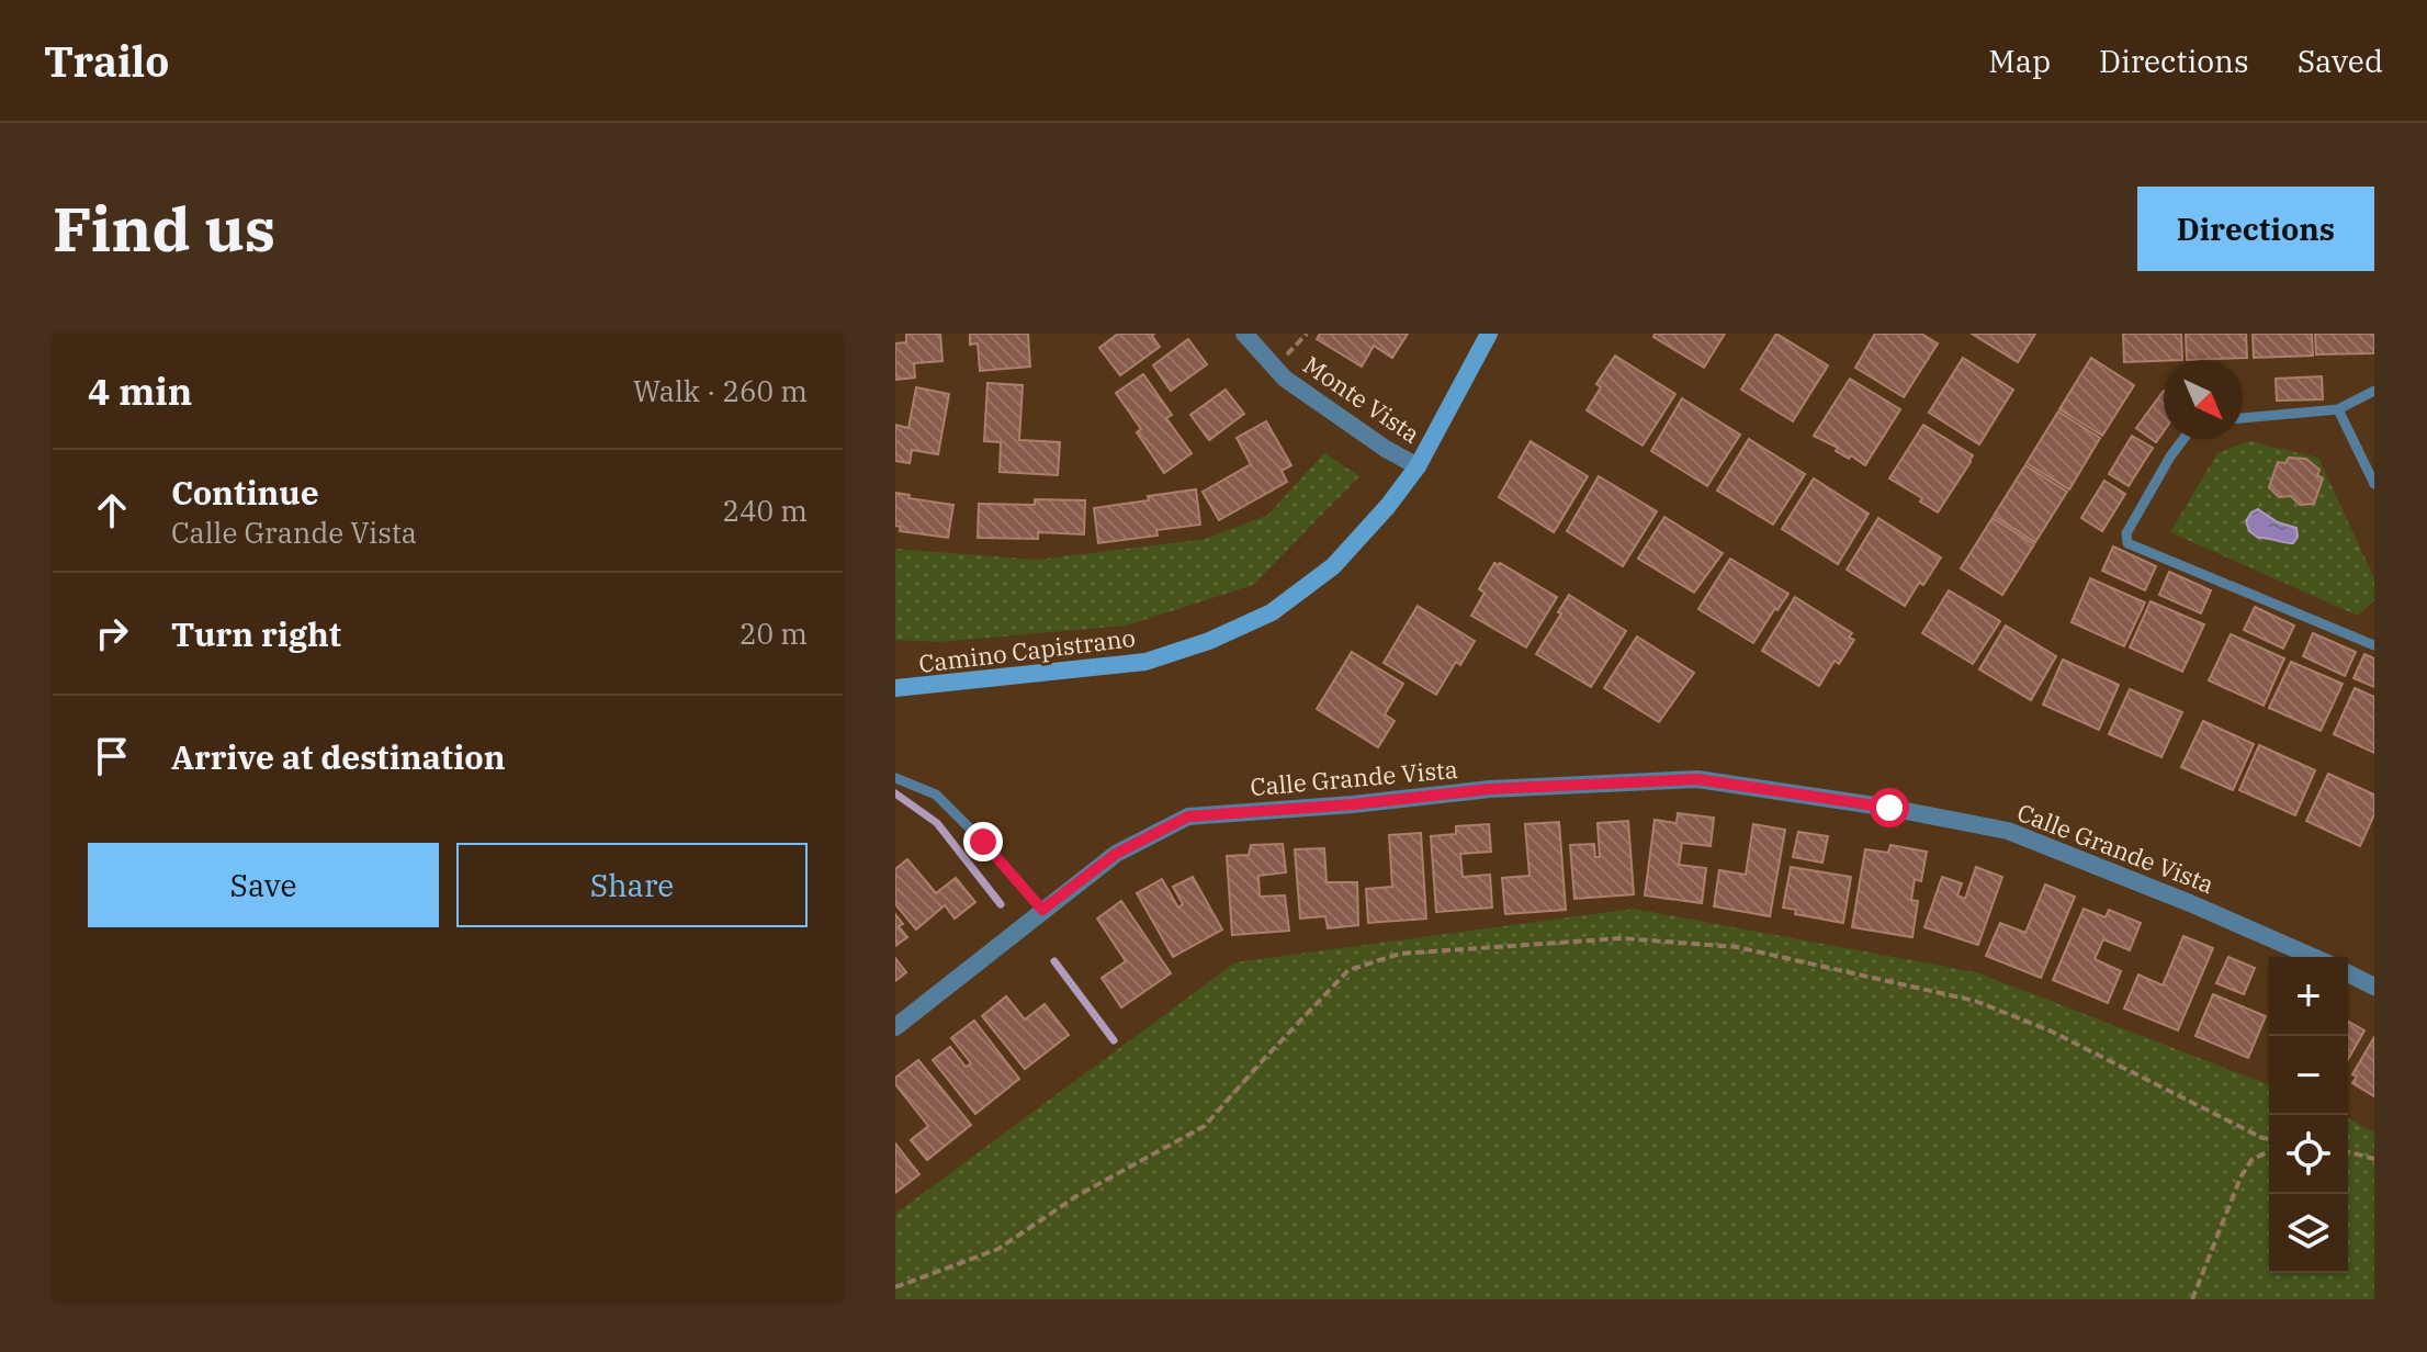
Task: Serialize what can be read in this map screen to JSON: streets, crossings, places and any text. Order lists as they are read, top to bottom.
{
  "streets": {
    "main road": ["Camino Capistrano"],
    "street": ["Monte Vista", "Calle Grande Vista"]
  },
  "crossings": [
    ["Monte Vista", "Camino Capistrano"]
  ],
  "north": "bottom right",
  "page": {
    "header": "Trailo",
    "nav": ["Map", "Directions", "Saved"],
    "buttons": [
      "Directions",
      ["Save", "Share"]
    ],
    "title": "Find us",
    "heading": ["4 min", "Walk · 260 m"],
    "list": [
      ["Continue", "Calle Grande Vista", "240 m"],
      ["Turn right", "20 m"],
      "Arrive at destination"
    ],
    "map_buttons": ["+", "−"]
  }
}
